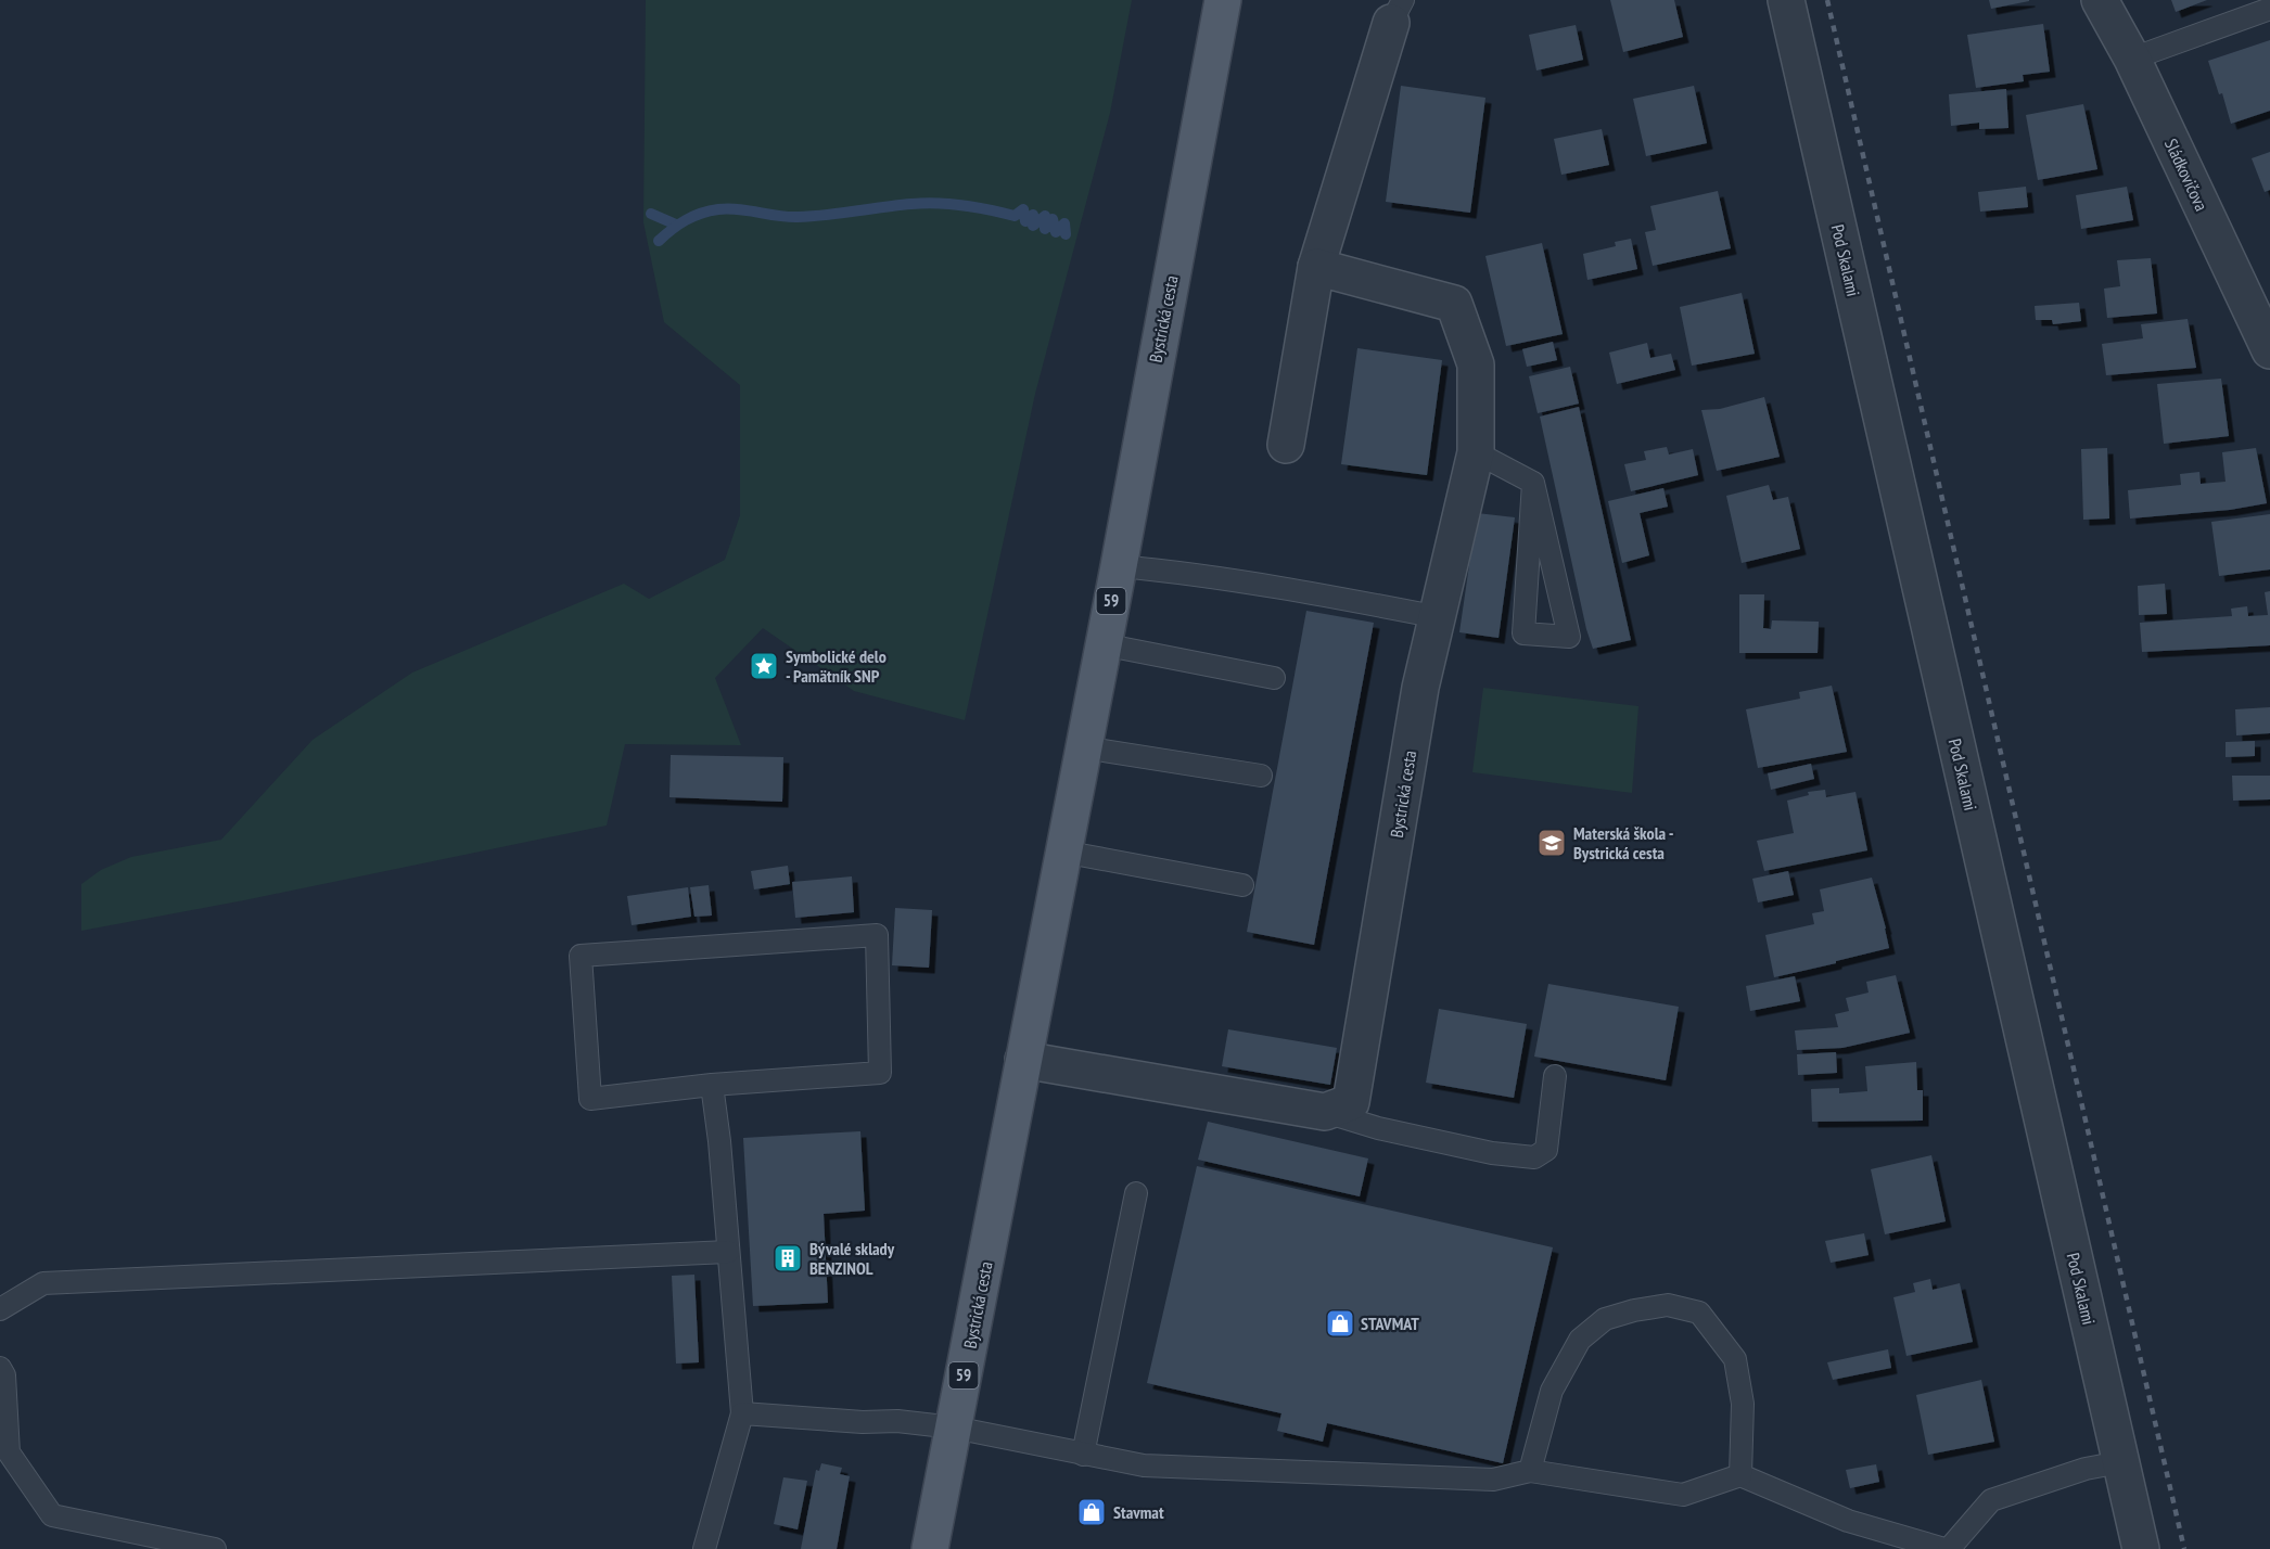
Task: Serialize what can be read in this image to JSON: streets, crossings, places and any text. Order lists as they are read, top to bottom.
{
  "streets": {
    "main road": ["Bystrická cesta", "59"],
    "street": ["Sládkovičova", "Pod Skalami"]
  },
  "places": {
    "place": ["Symbolické delo - Pamätník SNP"],
    "school or university": ["Materská škola - Bystrická cesta"],
    "building": ["Bývalé sklady BENZINOL"],
    "shop": ["STAVMAT", "Stavmat"]
  }
}
